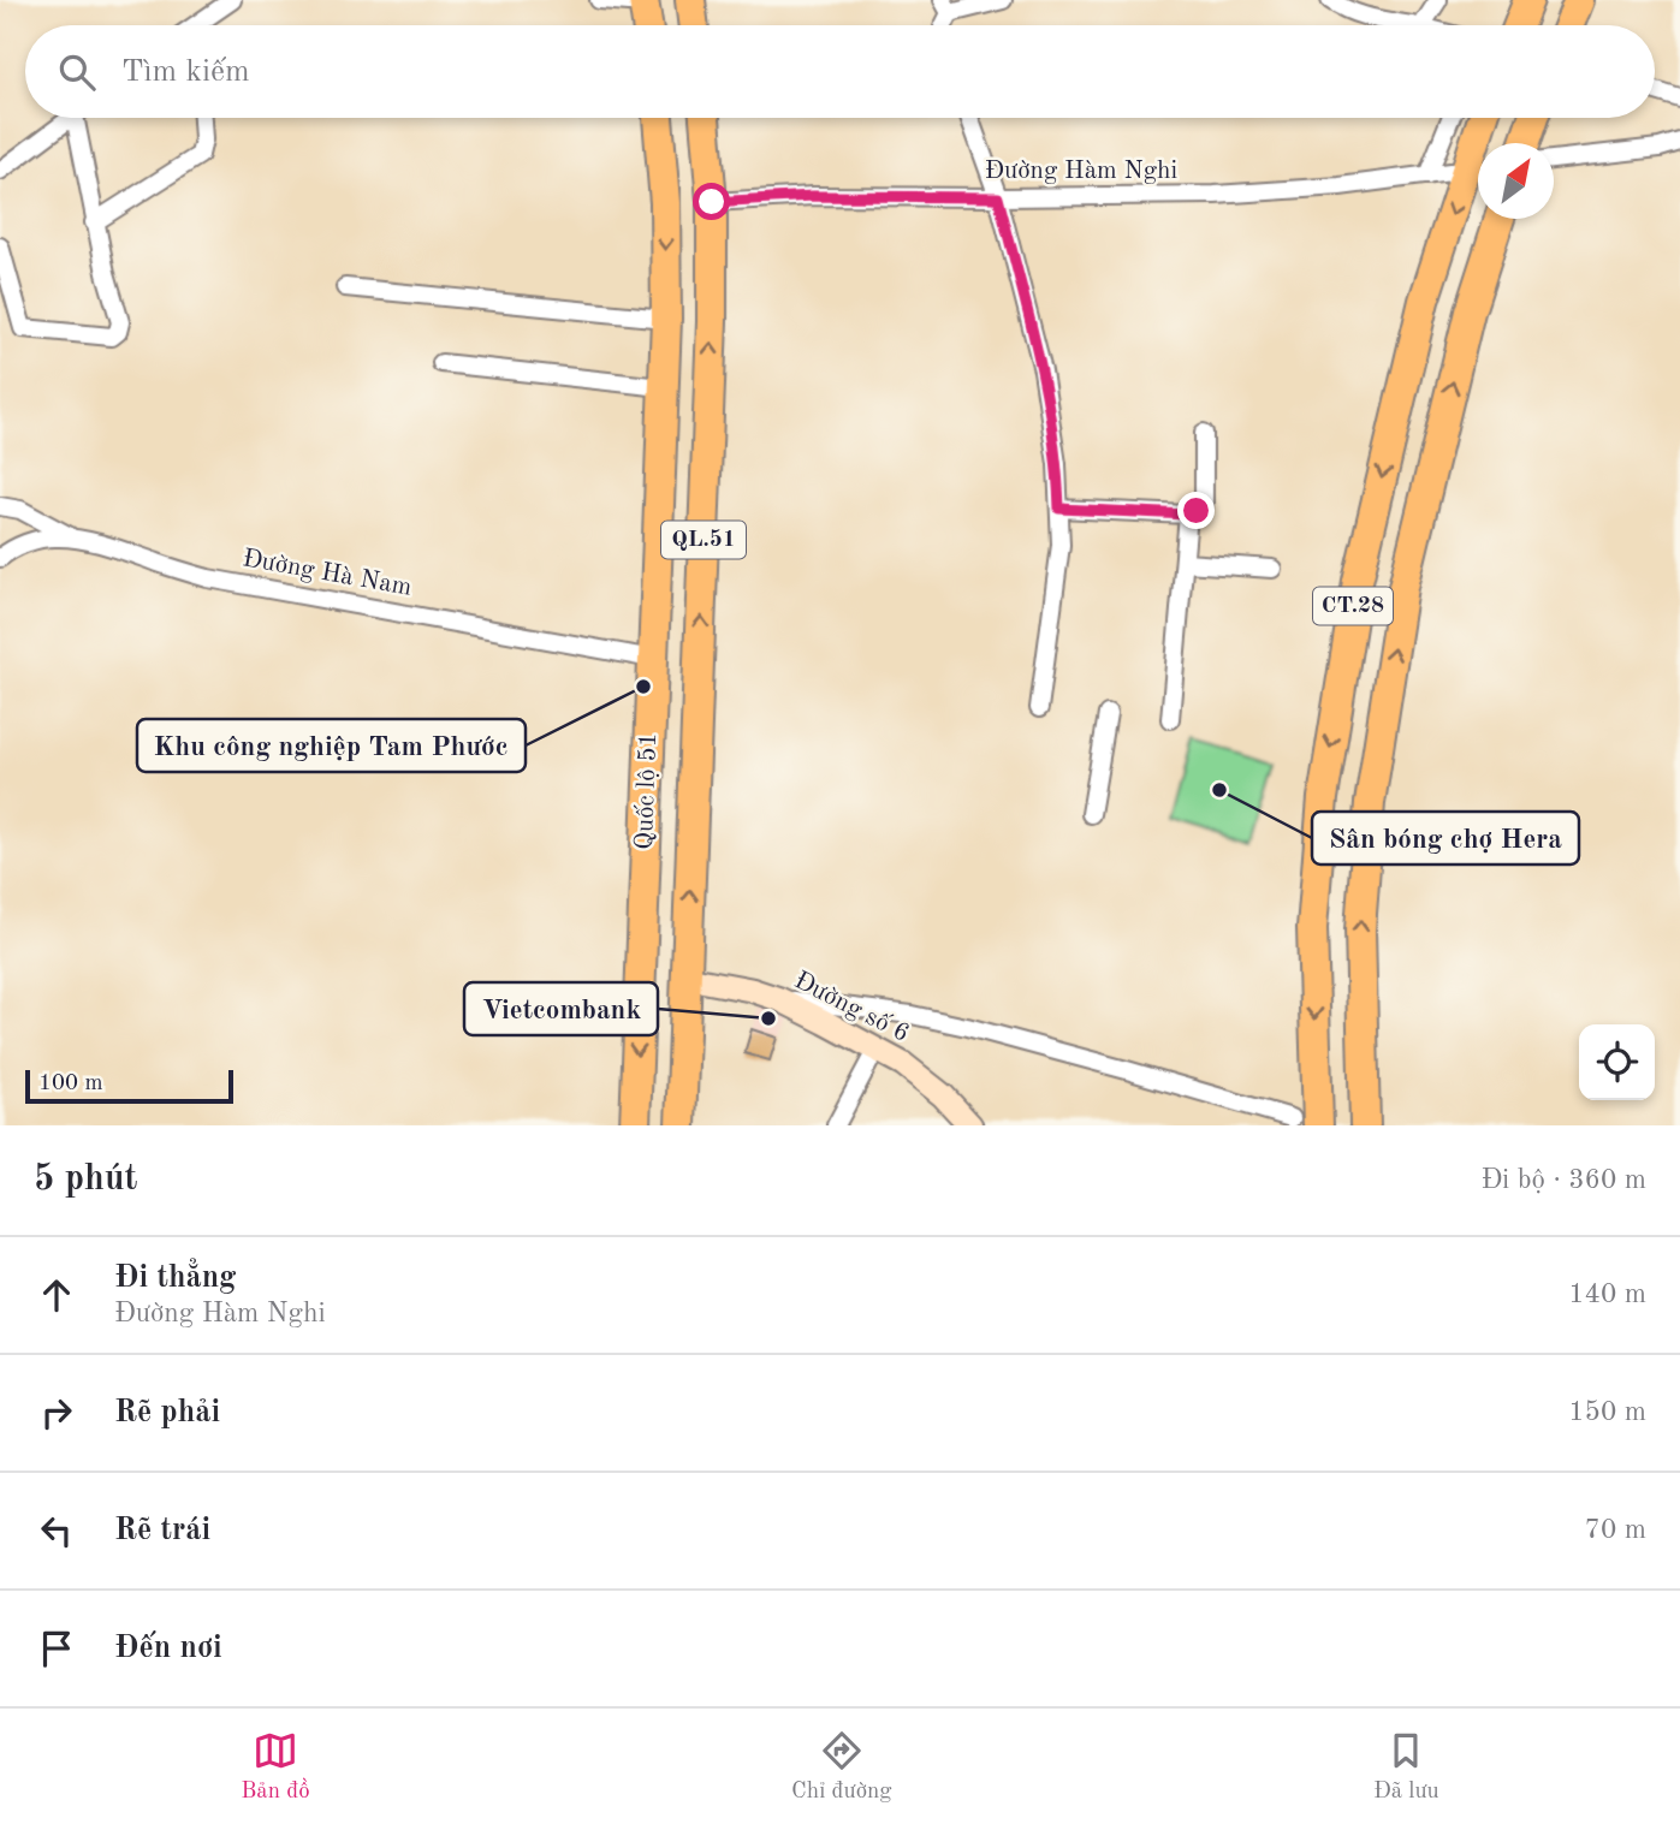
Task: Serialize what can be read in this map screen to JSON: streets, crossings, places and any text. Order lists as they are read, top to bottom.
{
  "streets": {
    "highway": ["QL.51", "CT.28", "Quốc lộ 51"],
    "street": ["Đường Hàm Nghi", "Đường Hà Nam", "Đường số 6"]
  },
  "crossings": [
    ["Đường Hàm Nghi", "Quốc lộ 51"],
    ["Đường Hà Nam", "Quốc lộ 51"],
    ["Quốc lộ 51", "Đường số 6"]
  ],
  "places": ["Khu công nghiệp Tam Phước", "Sân bóng chợ Hera", "Vietcombank"],
  "scale_bar": "100 m",
  "north": "top right",
  "page": {
    "search": "Tìm kiếm",
    "scale": "100 m",
    "heading": ["5 phút", "Đi bộ · 360 m"],
    "list": [
      ["Đi thẳng", "Đường Hàm Nghi", "140 m"],
      ["Rẽ phải", "150 m"],
      ["Rẽ trái", "70 m"],
      "Đến nơi"
    ],
    "nav": ["Bản đồ", "Chỉ đường", "Đã lưu"]
  }
}
